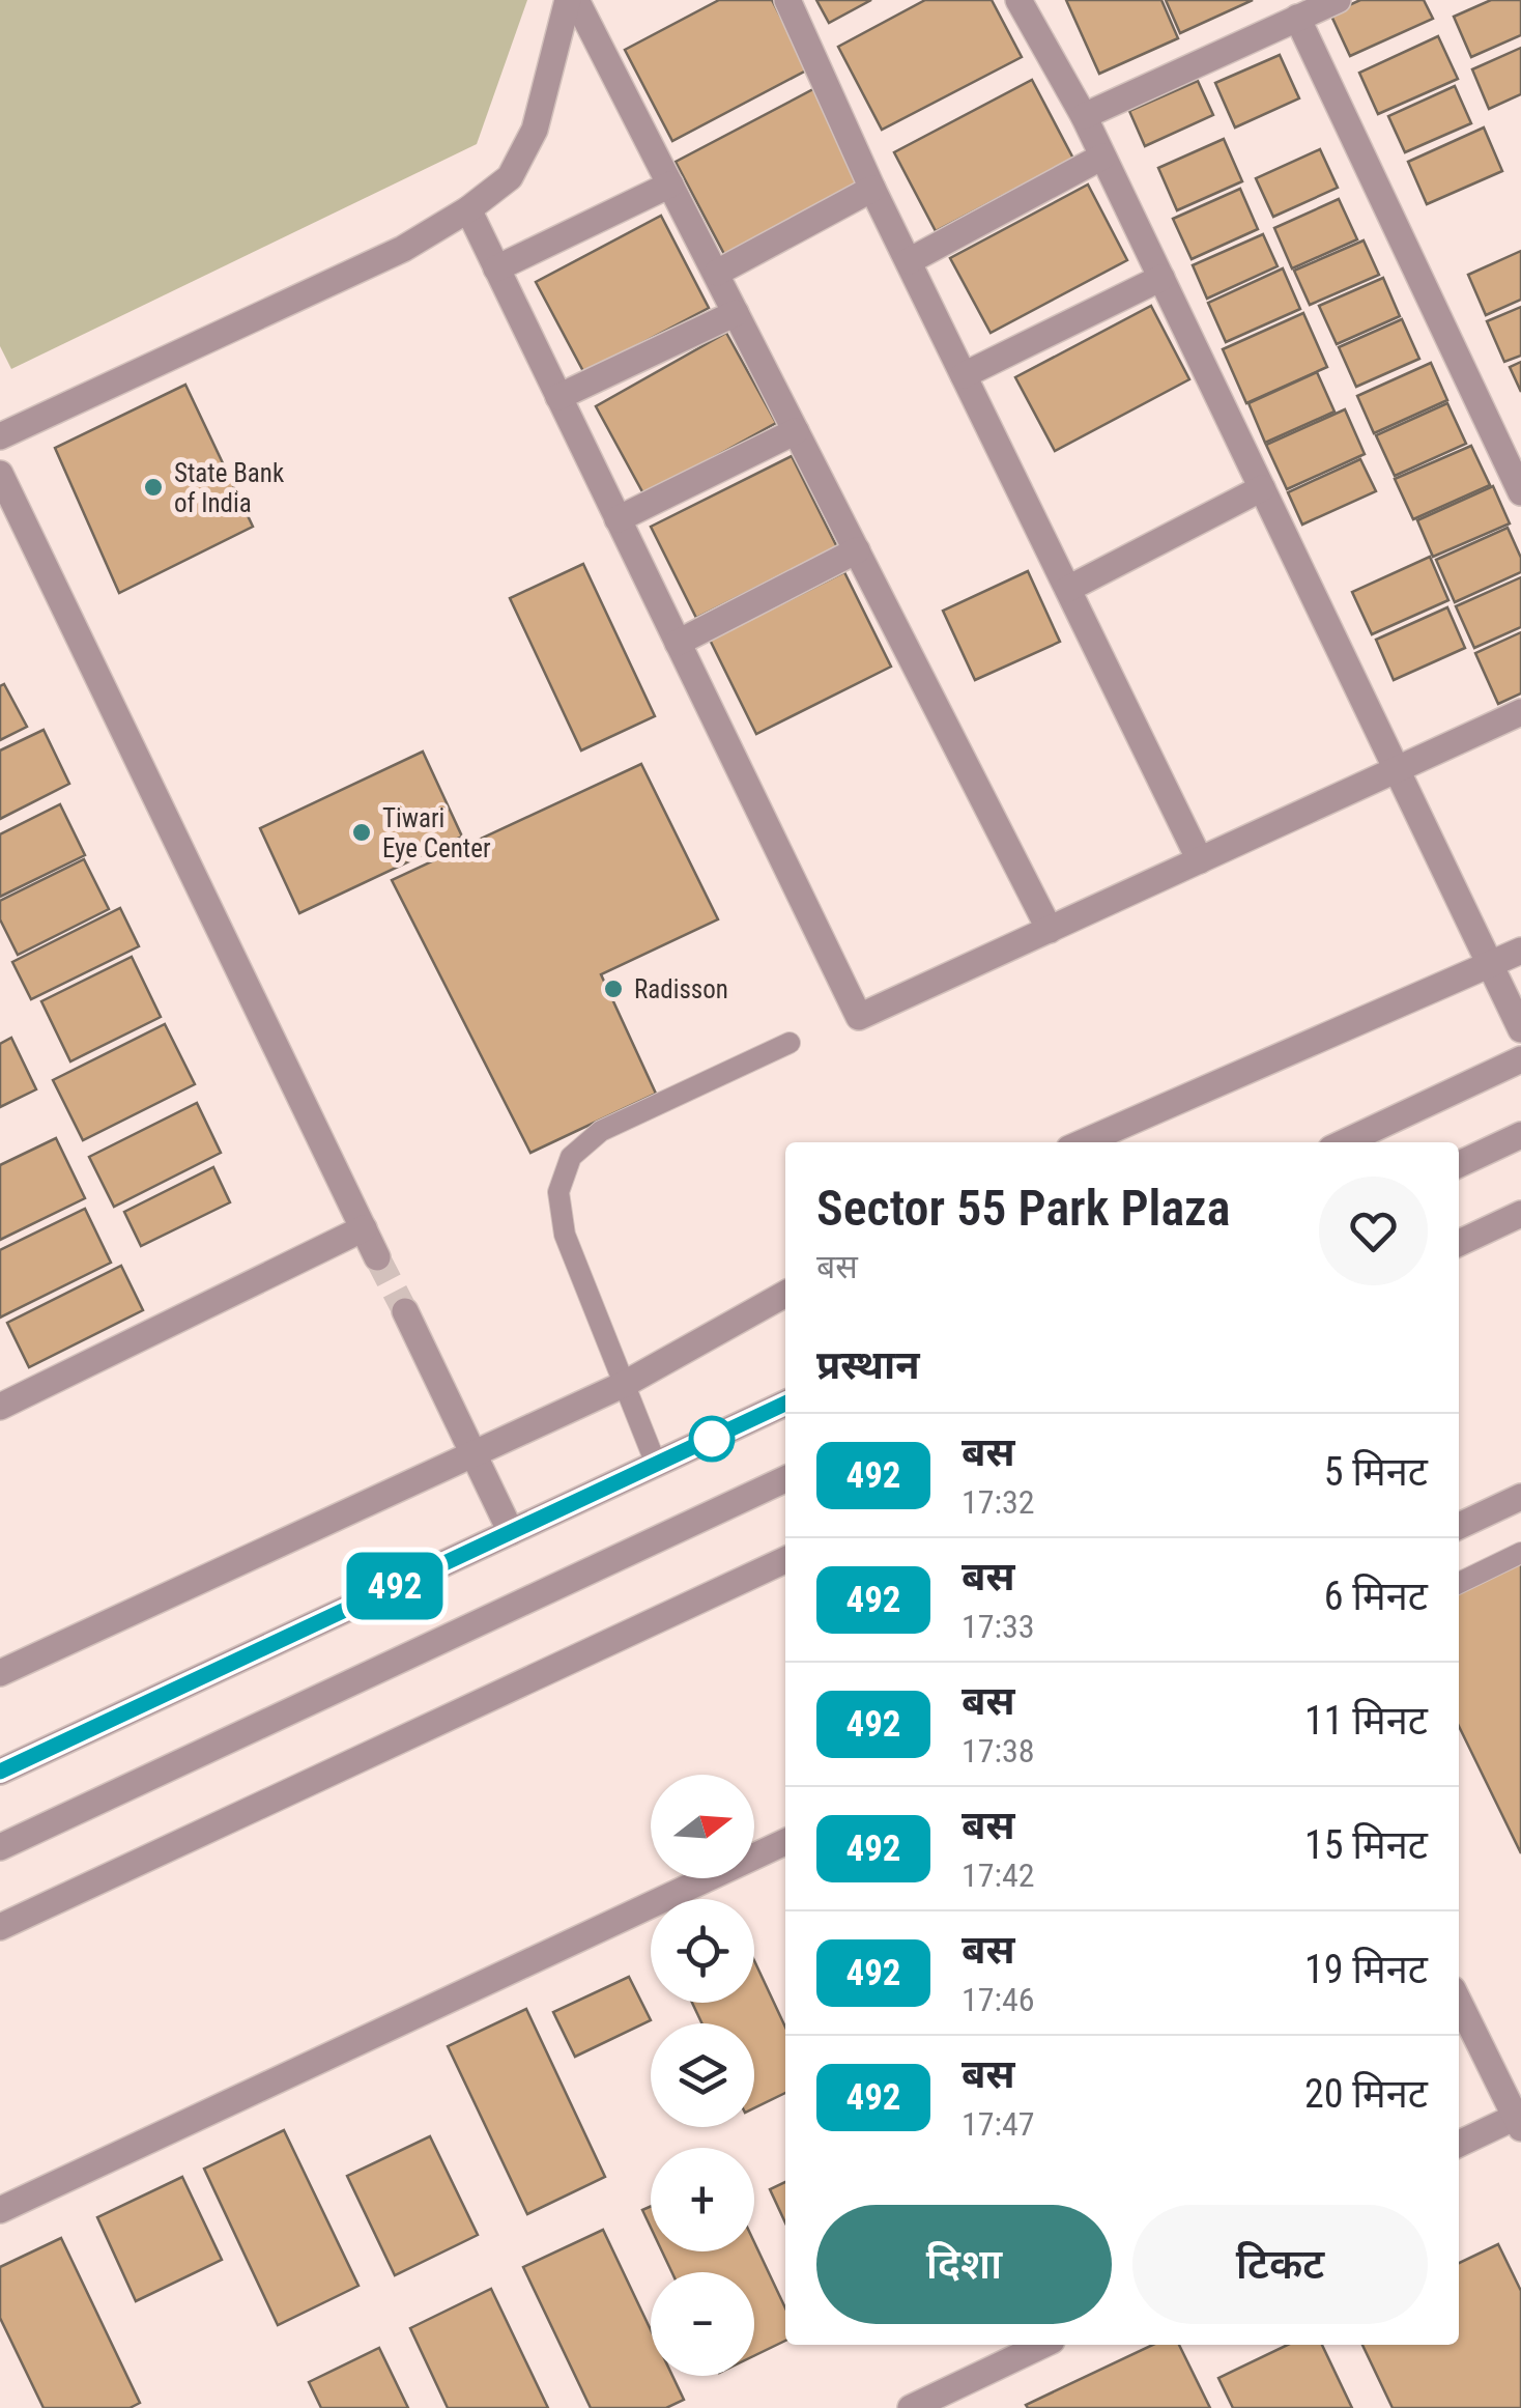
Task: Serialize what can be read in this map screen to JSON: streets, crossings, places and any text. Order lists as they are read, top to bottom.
{
  "places": ["State Bank of India", "Tiwari Eye Center", "Radisson"],
  "lines": ["bus line 492"],
  "north": "right",
  "page": {
    "on_map": "492",
    "heading": [
      ["Sector 55 Park Plaza", "बस"],
      "प्रस्थान"
    ],
    "list": [
      {
        "mark": "492",
        "name": "बस",
        "note": "17:32",
        "value": "5 मिनट"
      },
      {
        "mark": "492",
        "name": "बस",
        "note": "17:33",
        "value": "6 मिनट"
      },
      {
        "mark": "492",
        "name": "बस",
        "note": "17:38",
        "value": "11 मिनट"
      },
      {
        "mark": "492",
        "name": "बस",
        "note": "17:42",
        "value": "15 मिनट"
      },
      {
        "mark": "492",
        "name": "बस",
        "note": "17:46",
        "value": "19 मिनट"
      },
      {
        "mark": "492",
        "name": "बस",
        "note": "17:47",
        "value": "20 मिनट"
      }
    ],
    "map_buttons": ["+", "−"],
    "buttons": ["दिशा", "टिकट"]
  }
}
